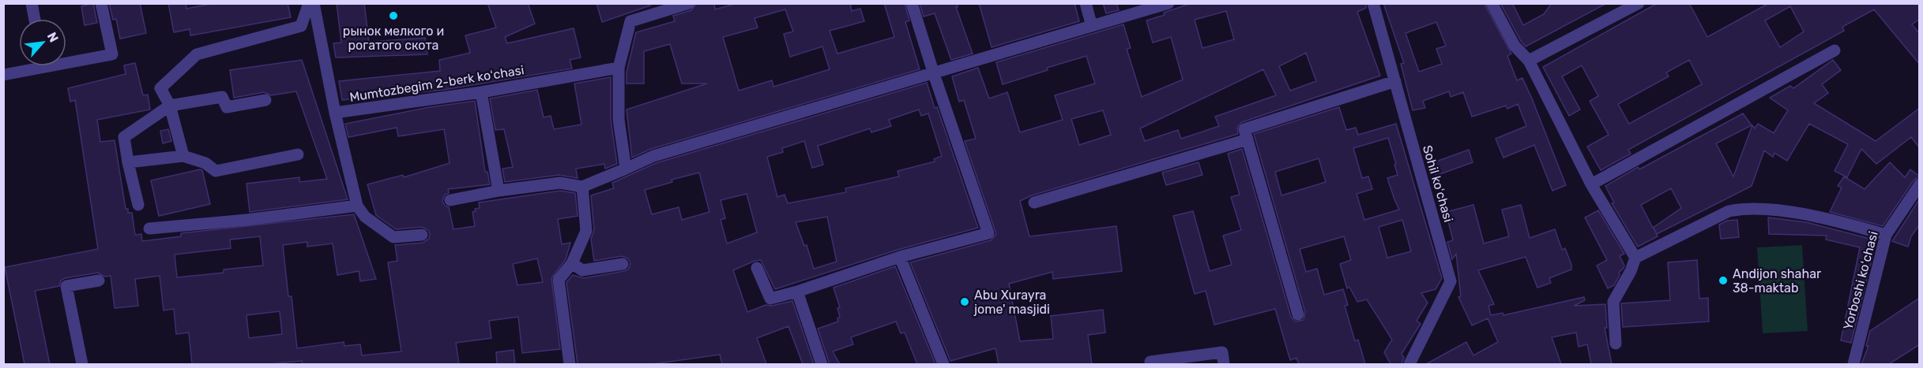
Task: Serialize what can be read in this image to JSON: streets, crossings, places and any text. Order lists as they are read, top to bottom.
{
  "streets": {
    "street": ["Mumtozbegim 2-berk koʻchasi", "Sohil koʻchasi", "Yorboshi koʻchasi"]
  },
  "places": ["рынок мелкого и рогатого скота", "Andijon shahar 38-maktab", "Abu Xurayra jome' masjidi"],
  "north": "top right"
}
